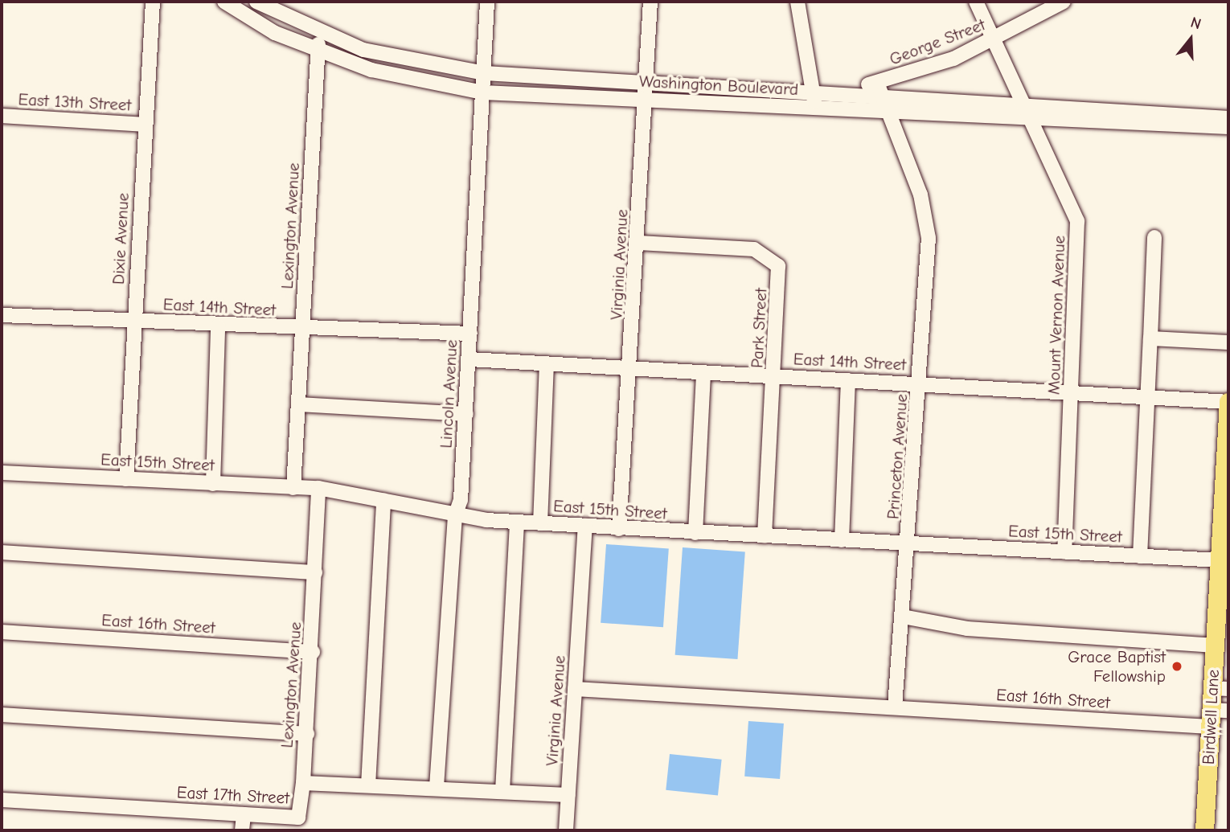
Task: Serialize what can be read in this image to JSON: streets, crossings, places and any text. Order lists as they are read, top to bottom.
{
  "streets": {
    "main road": ["Birdwell Lane"],
    "street": [
      "George Street",
      "Washington Boulevard",
      "East 13th Street",
      "Lexington Avenue",
      "Dixie Avenue",
      "Virginia Avenue",
      "East 14th Street",
      "Mount Vernon Avenue",
      "Park Street",
      "Lincoln Avenue",
      "Princeton Avenue",
      "East 15th Street",
      "East 16th Street",
      "East 17th Street"
    ]
  },
  "crossings": [
    ["George Street", "Washington Boulevard"],
    ["George Street", "Mount Vernon Avenue"],
    ["George Street", "Princeton Avenue"],
    ["Washington Boulevard", "Lexington Avenue"],
    ["Washington Boulevard", "Virginia Avenue"],
    ["Washington Boulevard", "Mount Vernon Avenue"],
    ["Washington Boulevard", "Lincoln Avenue"],
    ["Washington Boulevard", "Princeton Avenue"],
    ["East 13th Street", "Dixie Avenue"],
    ["Lexington Avenue", "East 14th Street"],
    ["Lexington Avenue", "East 15th Street"],
    ["Lexington Avenue", "East 16th Street"],
    ["Lexington Avenue", "East 17th Street"],
    ["Dixie Avenue", "East 14th Street"],
    ["Dixie Avenue", "East 15th Street"],
    ["Virginia Avenue", "East 14th Street"],
    ["Virginia Avenue", "Park Street"],
    ["Virginia Avenue", "East 15th Street"],
    ["Virginia Avenue", "East 16th Street"],
    ["Virginia Avenue", "East 17th Street"],
    ["East 14th Street", "Mount Vernon Avenue"],
    ["East 14th Street", "Park Street"],
    ["East 14th Street", "Lincoln Avenue"],
    ["East 14th Street", "Princeton Avenue"],
    ["East 14th Street", "Birdwell Lane"],
    ["Mount Vernon Avenue", "East 15th Street"],
    ["Park Street", "East 15th Street"],
    ["Lincoln Avenue", "East 15th Street"],
    ["Lincoln Avenue", "East 17th Street"],
    ["Princeton Avenue", "East 15th Street"],
    ["Princeton Avenue", "East 16th Street"],
    ["East 15th Street", "Birdwell Lane"],
    ["East 16th Street", "Birdwell Lane"]
  ],
  "places": ["Grace Baptist Fellowship"],
  "north": "top"
}
